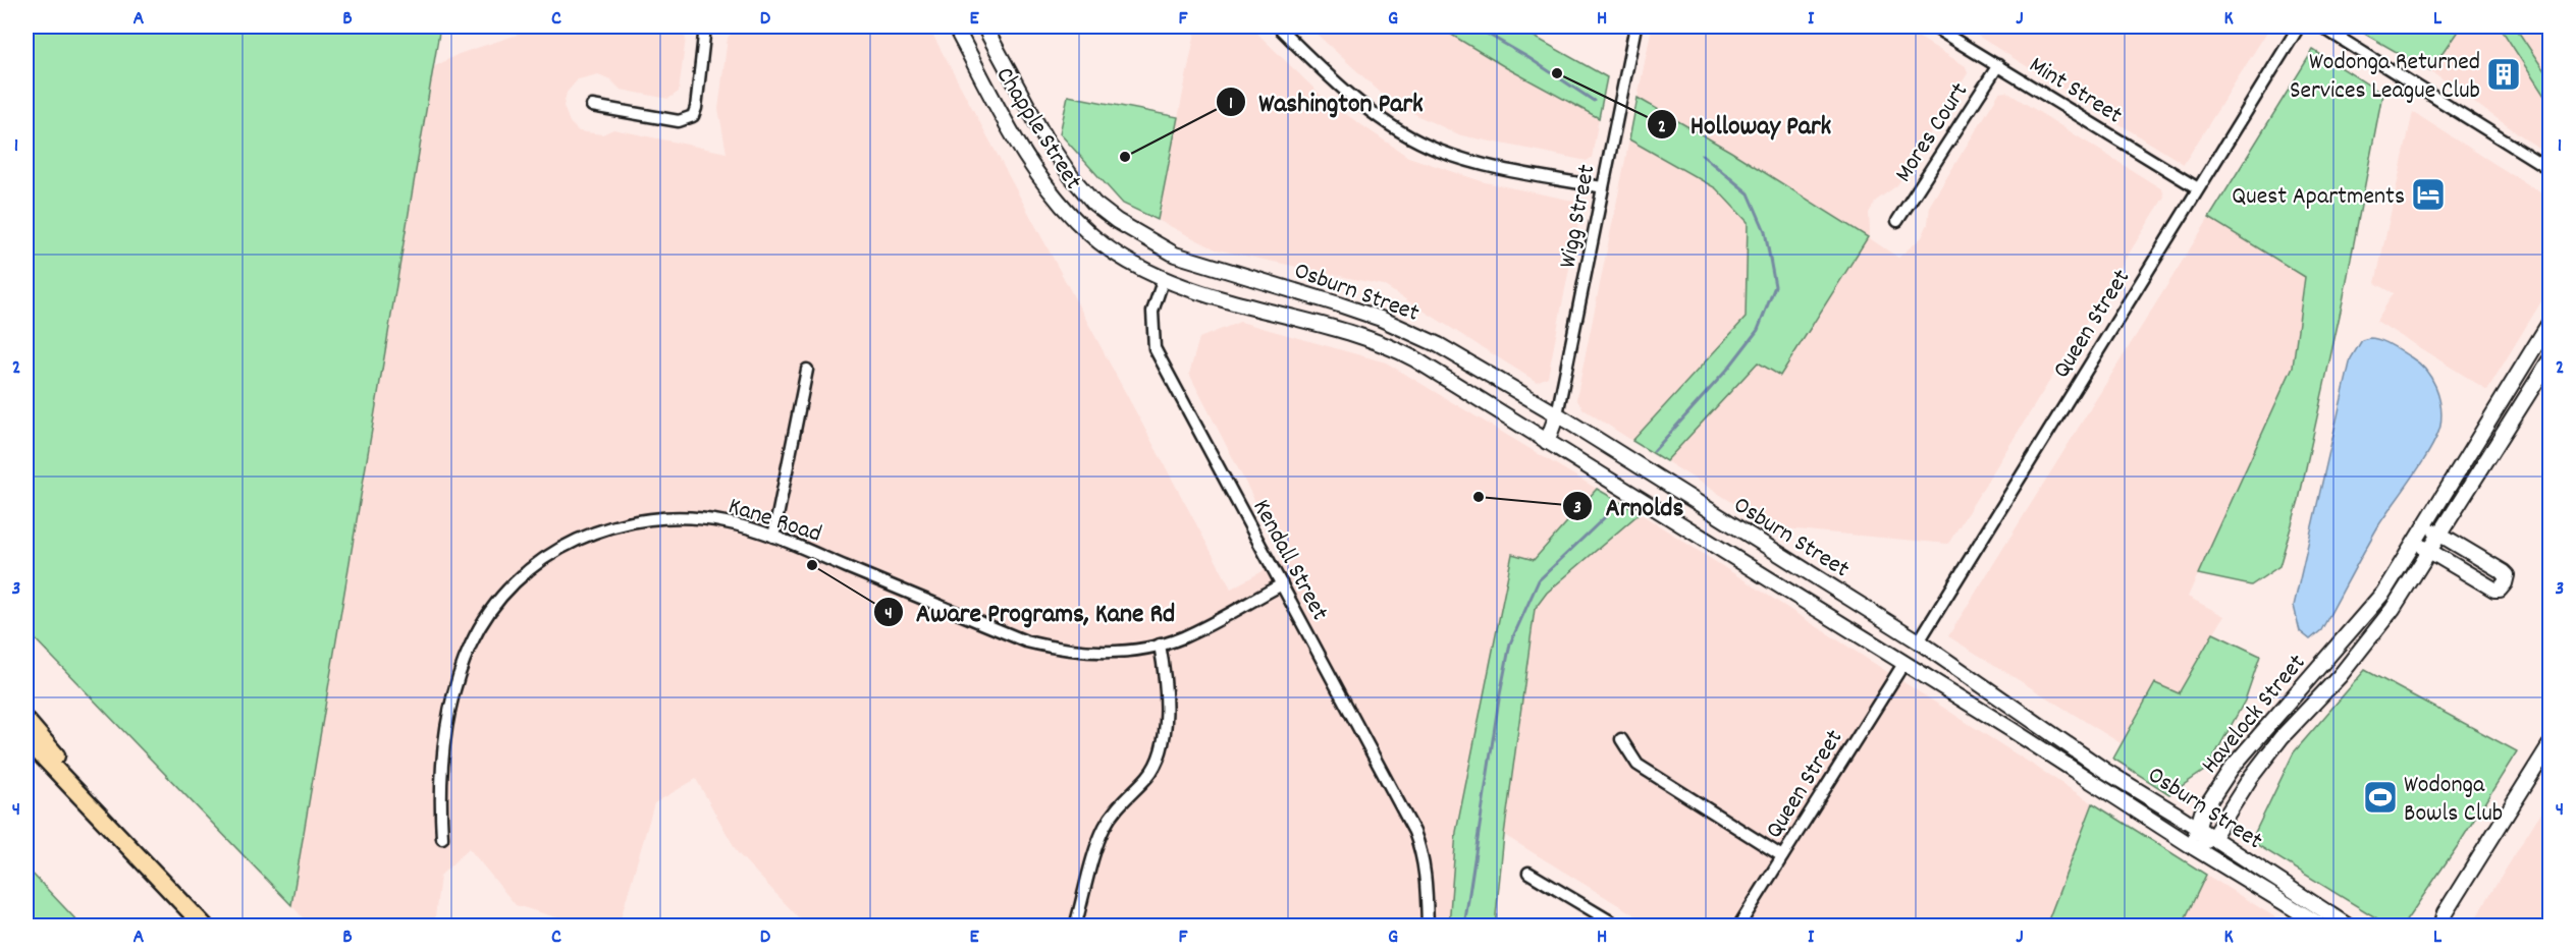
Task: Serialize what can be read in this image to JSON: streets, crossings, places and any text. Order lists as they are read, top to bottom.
{
  "streets": {
    "street": [
      "Mint Street",
      "Chapple Street",
      "Mores Court",
      "Wigg Street",
      "Osburn Street",
      "Queen Street",
      "Kane Road",
      "Kendall Street",
      "Havelock Street"
    ]
  },
  "crossings": [
    ["Mint Street", "Mores Court"],
    ["Mint Street", "Queen Street"],
    ["Chapple Street", "Osburn Street"],
    ["Chapple Street", "Kendall Street"],
    ["Wigg Street", "Osburn Street"],
    ["Osburn Street", "Queen Street"],
    ["Osburn Street", "Kendall Street"],
    ["Osburn Street", "Havelock Street"],
    ["Kane Road", "Kendall Street"]
  ],
  "places": {
    "other": [
      "Holloway Park",
      "Washington Park",
      "Arnolds",
      "Aware Programs, Kane Rd"
    ],
    "building": ["Wodonga Returned Services League Club"],
    "hotel": ["Quest Apartments"],
    "sports": ["Wodonga Bowls Club"]
  },
  "grid": {
    "columns": [
      "A",
      "B",
      "C",
      "D",
      "E",
      "F",
      "G",
      "H",
      "I",
      "J",
      "K",
      "L"
    ],
    "rows": [
      "1",
      "2",
      "3",
      "4"
    ]
  }
}
